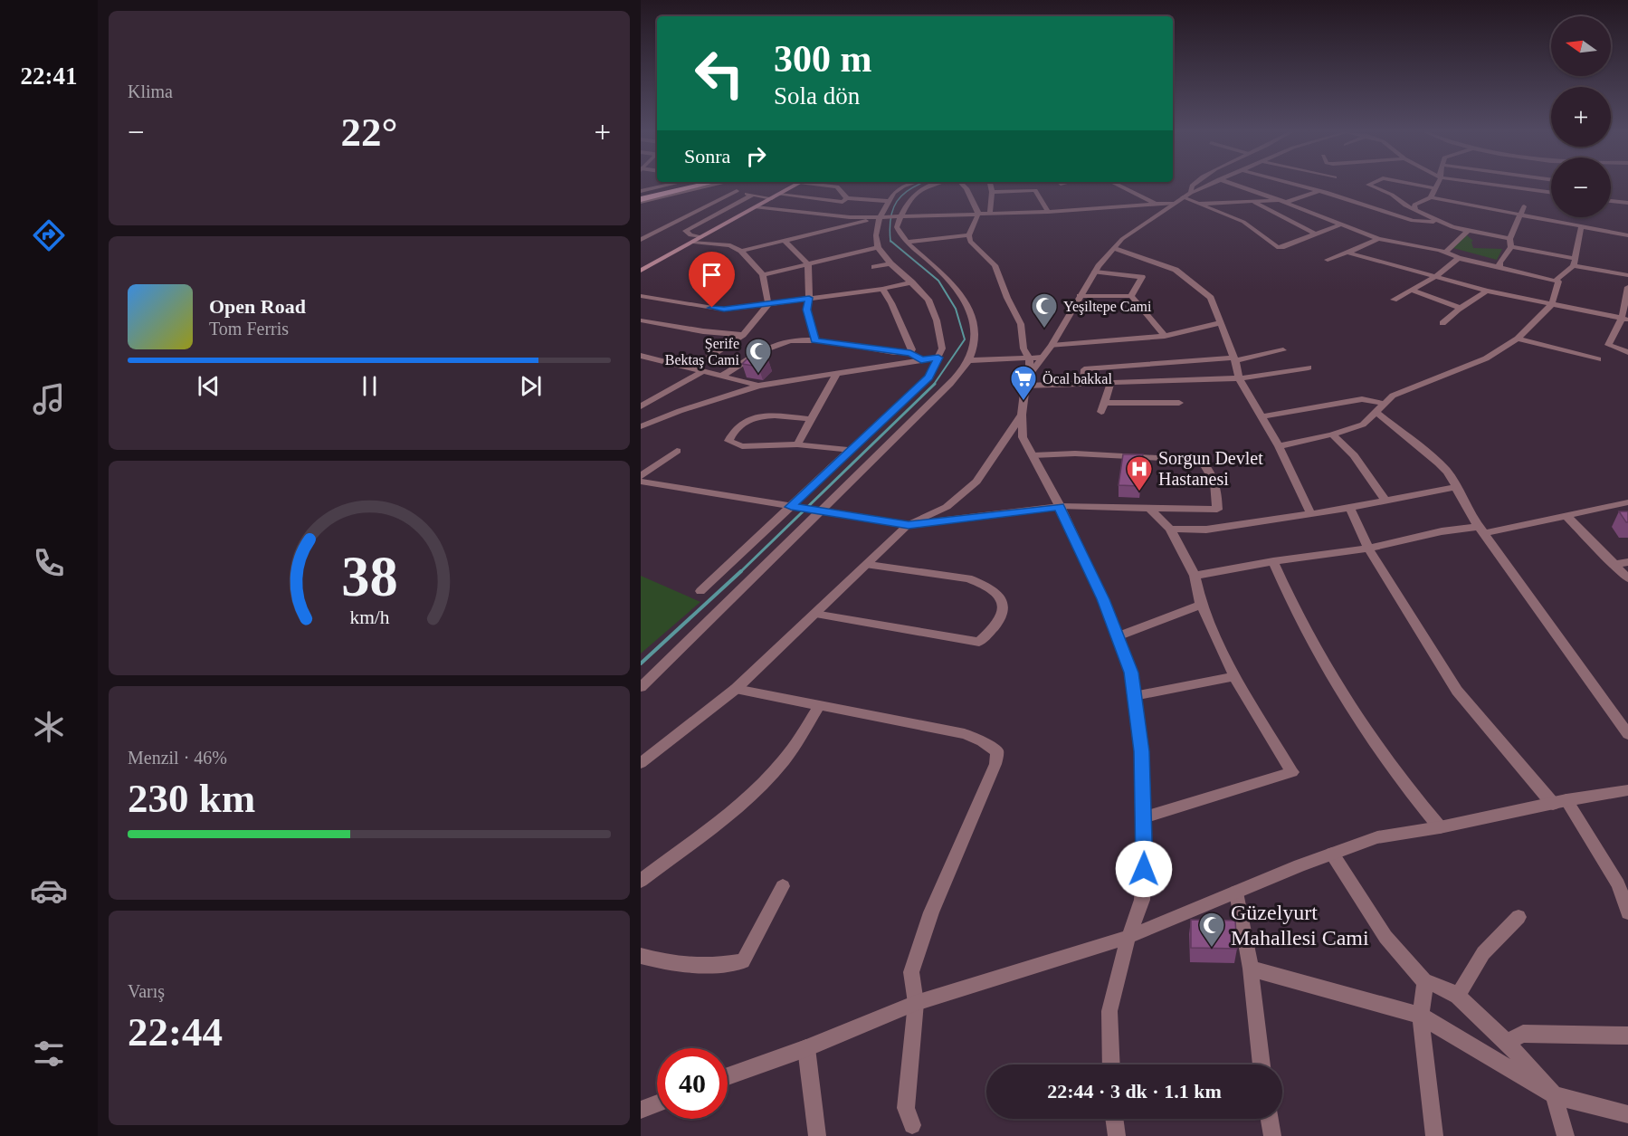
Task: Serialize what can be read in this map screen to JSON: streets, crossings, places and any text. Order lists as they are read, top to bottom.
{
  "places": {
    "mosque": ["Yeşiltepe Cami", "Şerife Bektaş Cami", "Güzelyurt Mahallesi Cami"],
    "supermarket": ["Öcal bakkal"],
    "hospital": ["Sorgun Devlet Hastanesi"]
  },
  "north": "left",
  "page": {
    "tabs": "22:41",
    "tile": [
      "Klima",
      ["Menzil · 46%", "230 km"],
      ["Varış", "22:44"]
    ],
    "map_buttons": ["+", "−"],
    "turn": ["300 m", "Sola dön"],
    "heat": ["−", "22°", "+"],
    "then": "Sonra",
    "song": ["Open Road", "Tom Ferris"],
    "limit": "40",
    "trip": "22:44 · 3 dk · 1.1 km",
    "gauge": ["38", "km/h"]
  }
}
